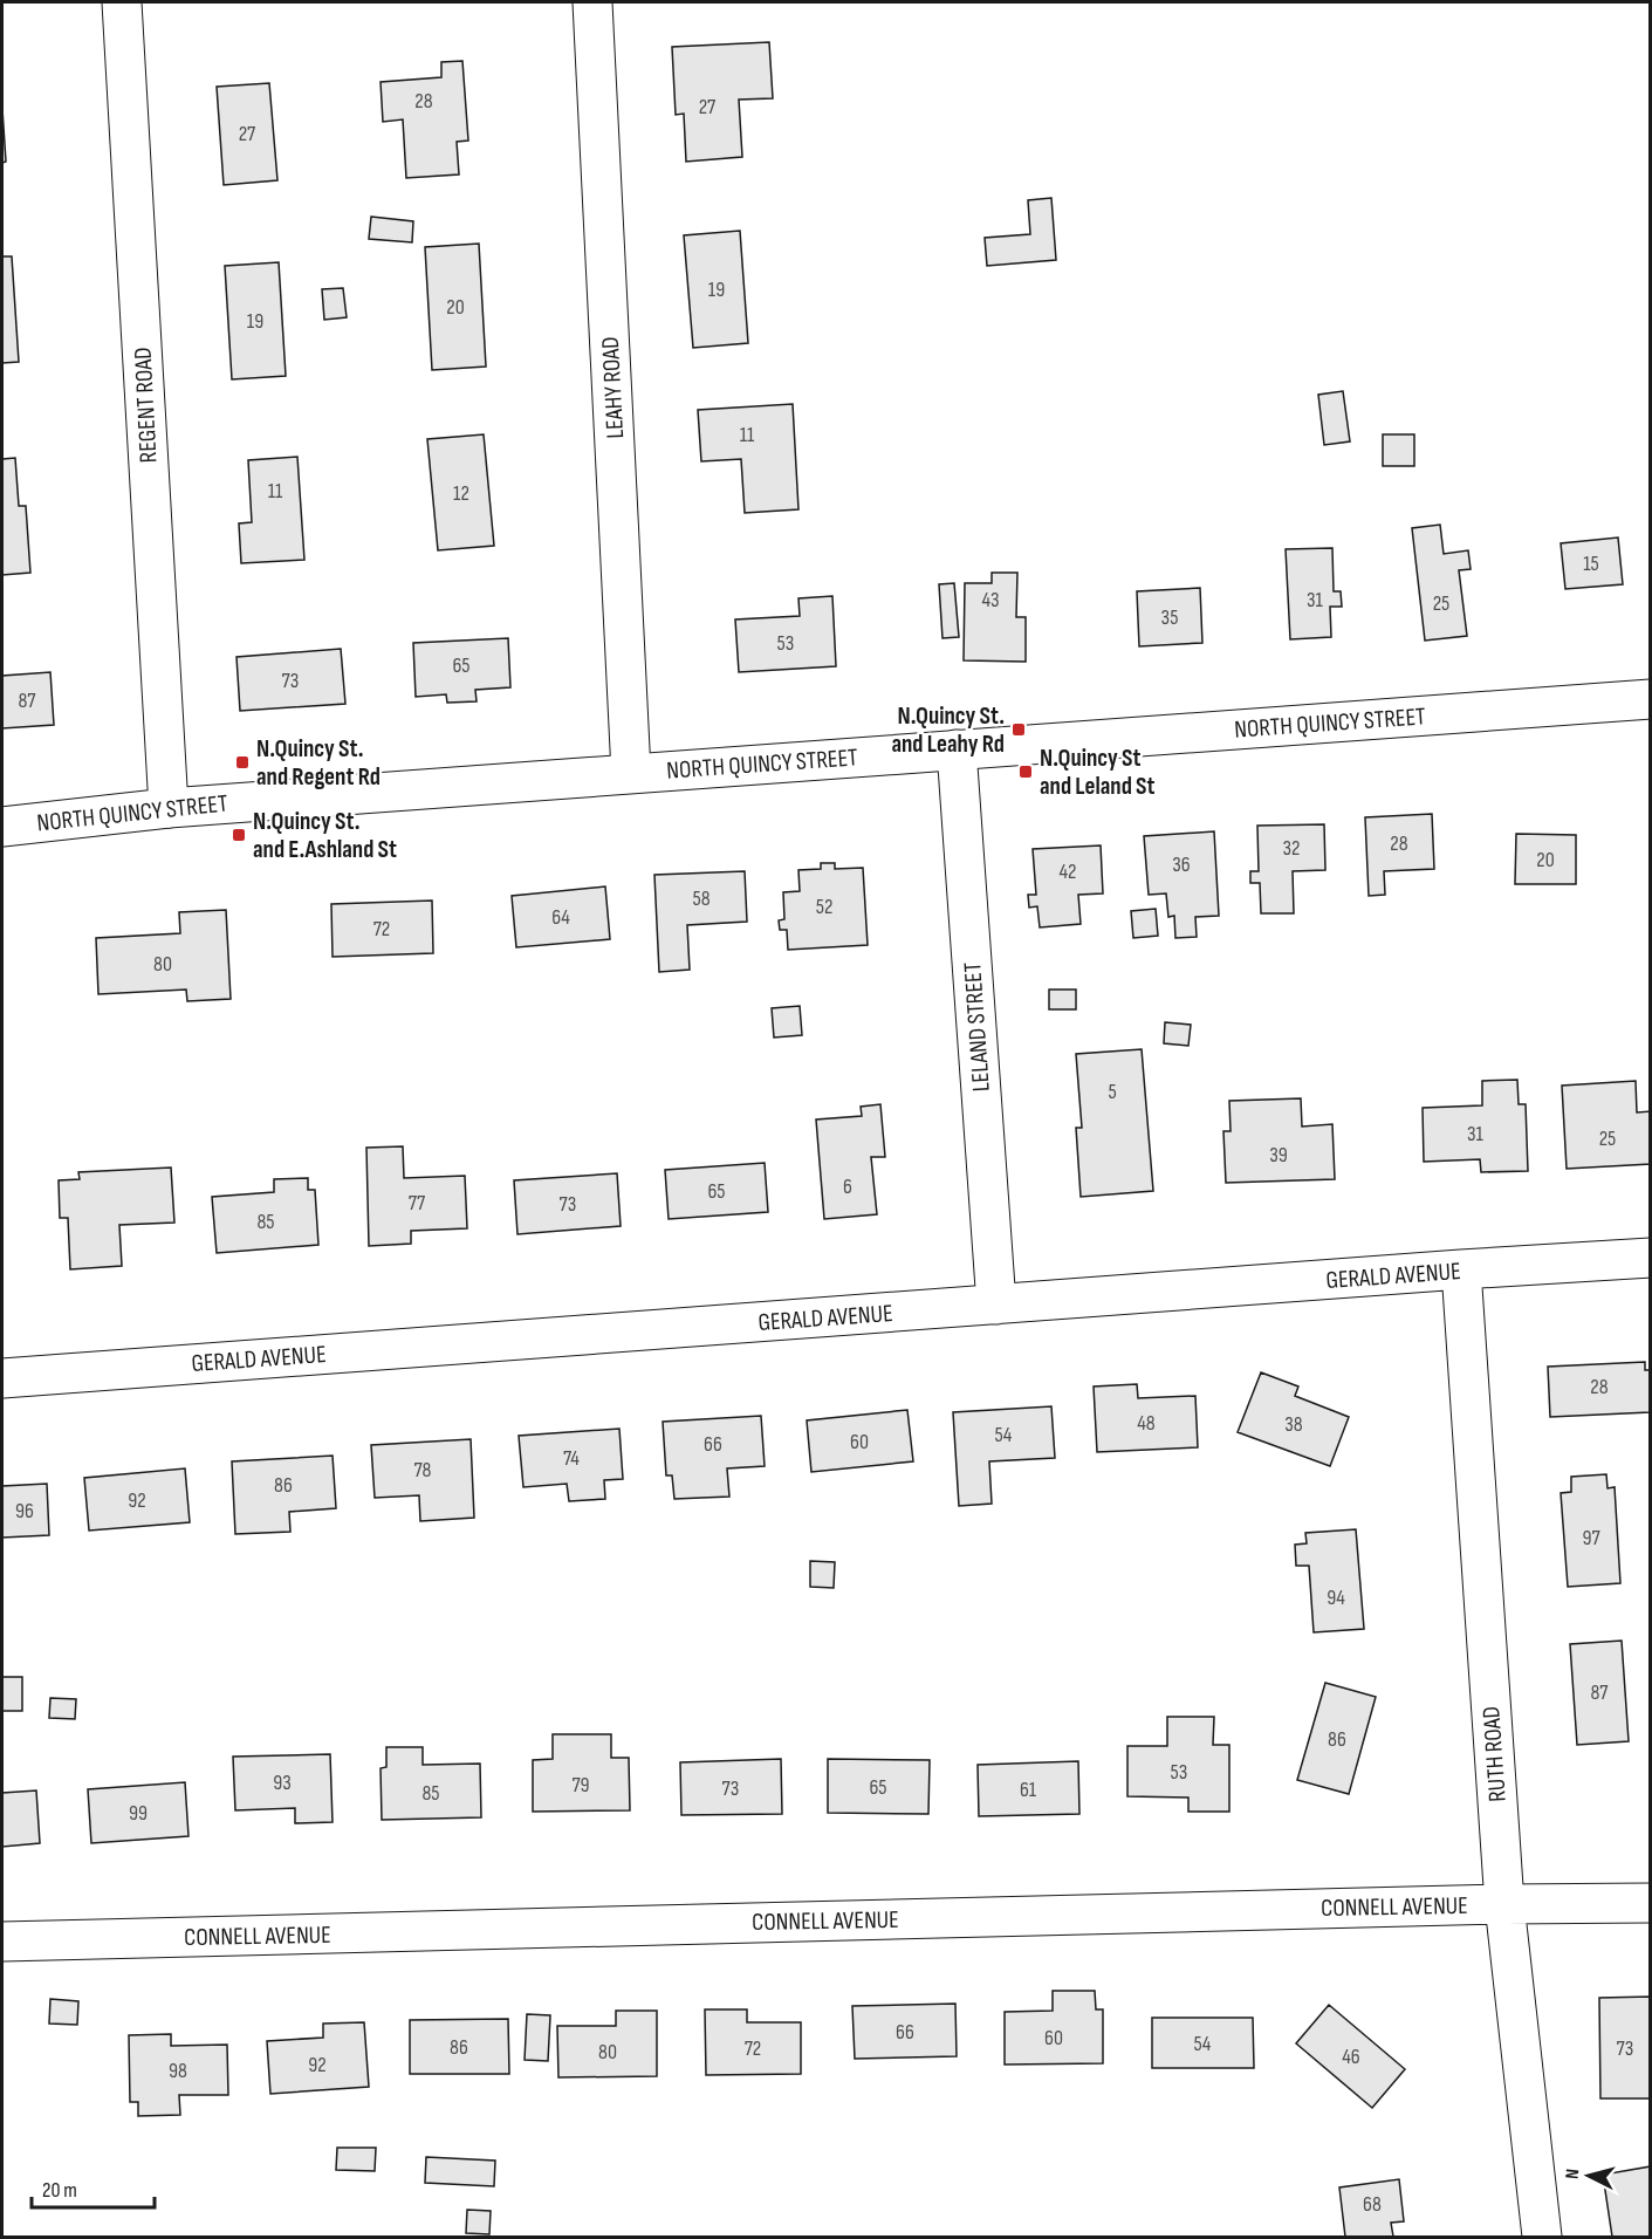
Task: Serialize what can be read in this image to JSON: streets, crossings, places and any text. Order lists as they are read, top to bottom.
{
  "streets": {
    "street": [
      "LEAHY ROAD",
      "REGENT ROAD",
      "NORTH QUINCY STREET",
      "LELAND STREET",
      "GERALD AVENUE",
      "RUTH ROAD",
      "CONNELL AVENUE"
    ]
  },
  "crossings": [
    ["LEAHY ROAD", "NORTH QUINCY STREET"],
    ["REGENT ROAD", "NORTH QUINCY STREET"],
    ["NORTH QUINCY STREET", "LELAND STREET"],
    ["LELAND STREET", "GERALD AVENUE"],
    ["GERALD AVENUE", "RUTH ROAD"],
    ["RUTH ROAD", "CONNELL AVENUE"]
  ],
  "places": {
    "transit": [
      "N.Quincy St. and Leahy Rd",
      "N.Quincy St. and Regent Rd",
      "N.Quincy St and Leland St",
      "N.Quincy St. and E.Ashland St"
    ]
  },
  "house_numbers": [
    "28",
    "27",
    "27",
    "19",
    "20",
    "19",
    "11",
    "11",
    "12",
    "15",
    "43",
    "31",
    "25",
    "35",
    "53",
    "65",
    "73",
    "87",
    "28",
    "32",
    "20",
    "36",
    "42",
    "58",
    "52",
    "64",
    "72",
    "80",
    "5",
    "31",
    "25",
    "39",
    "6",
    "65",
    "77",
    "73",
    "85",
    "28",
    "48",
    "38",
    "54",
    "60",
    "66",
    "74",
    "78",
    "86",
    "92",
    "96",
    "97",
    "94",
    "87",
    "86",
    "53",
    "93",
    "79",
    "65",
    "73",
    "61",
    "85",
    "99",
    "66",
    "60",
    "54",
    "86",
    "72",
    "73",
    "80",
    "46",
    "92",
    "98",
    "68"
  ],
  "scale_bar": "20 m",
  "north": "left"
}
